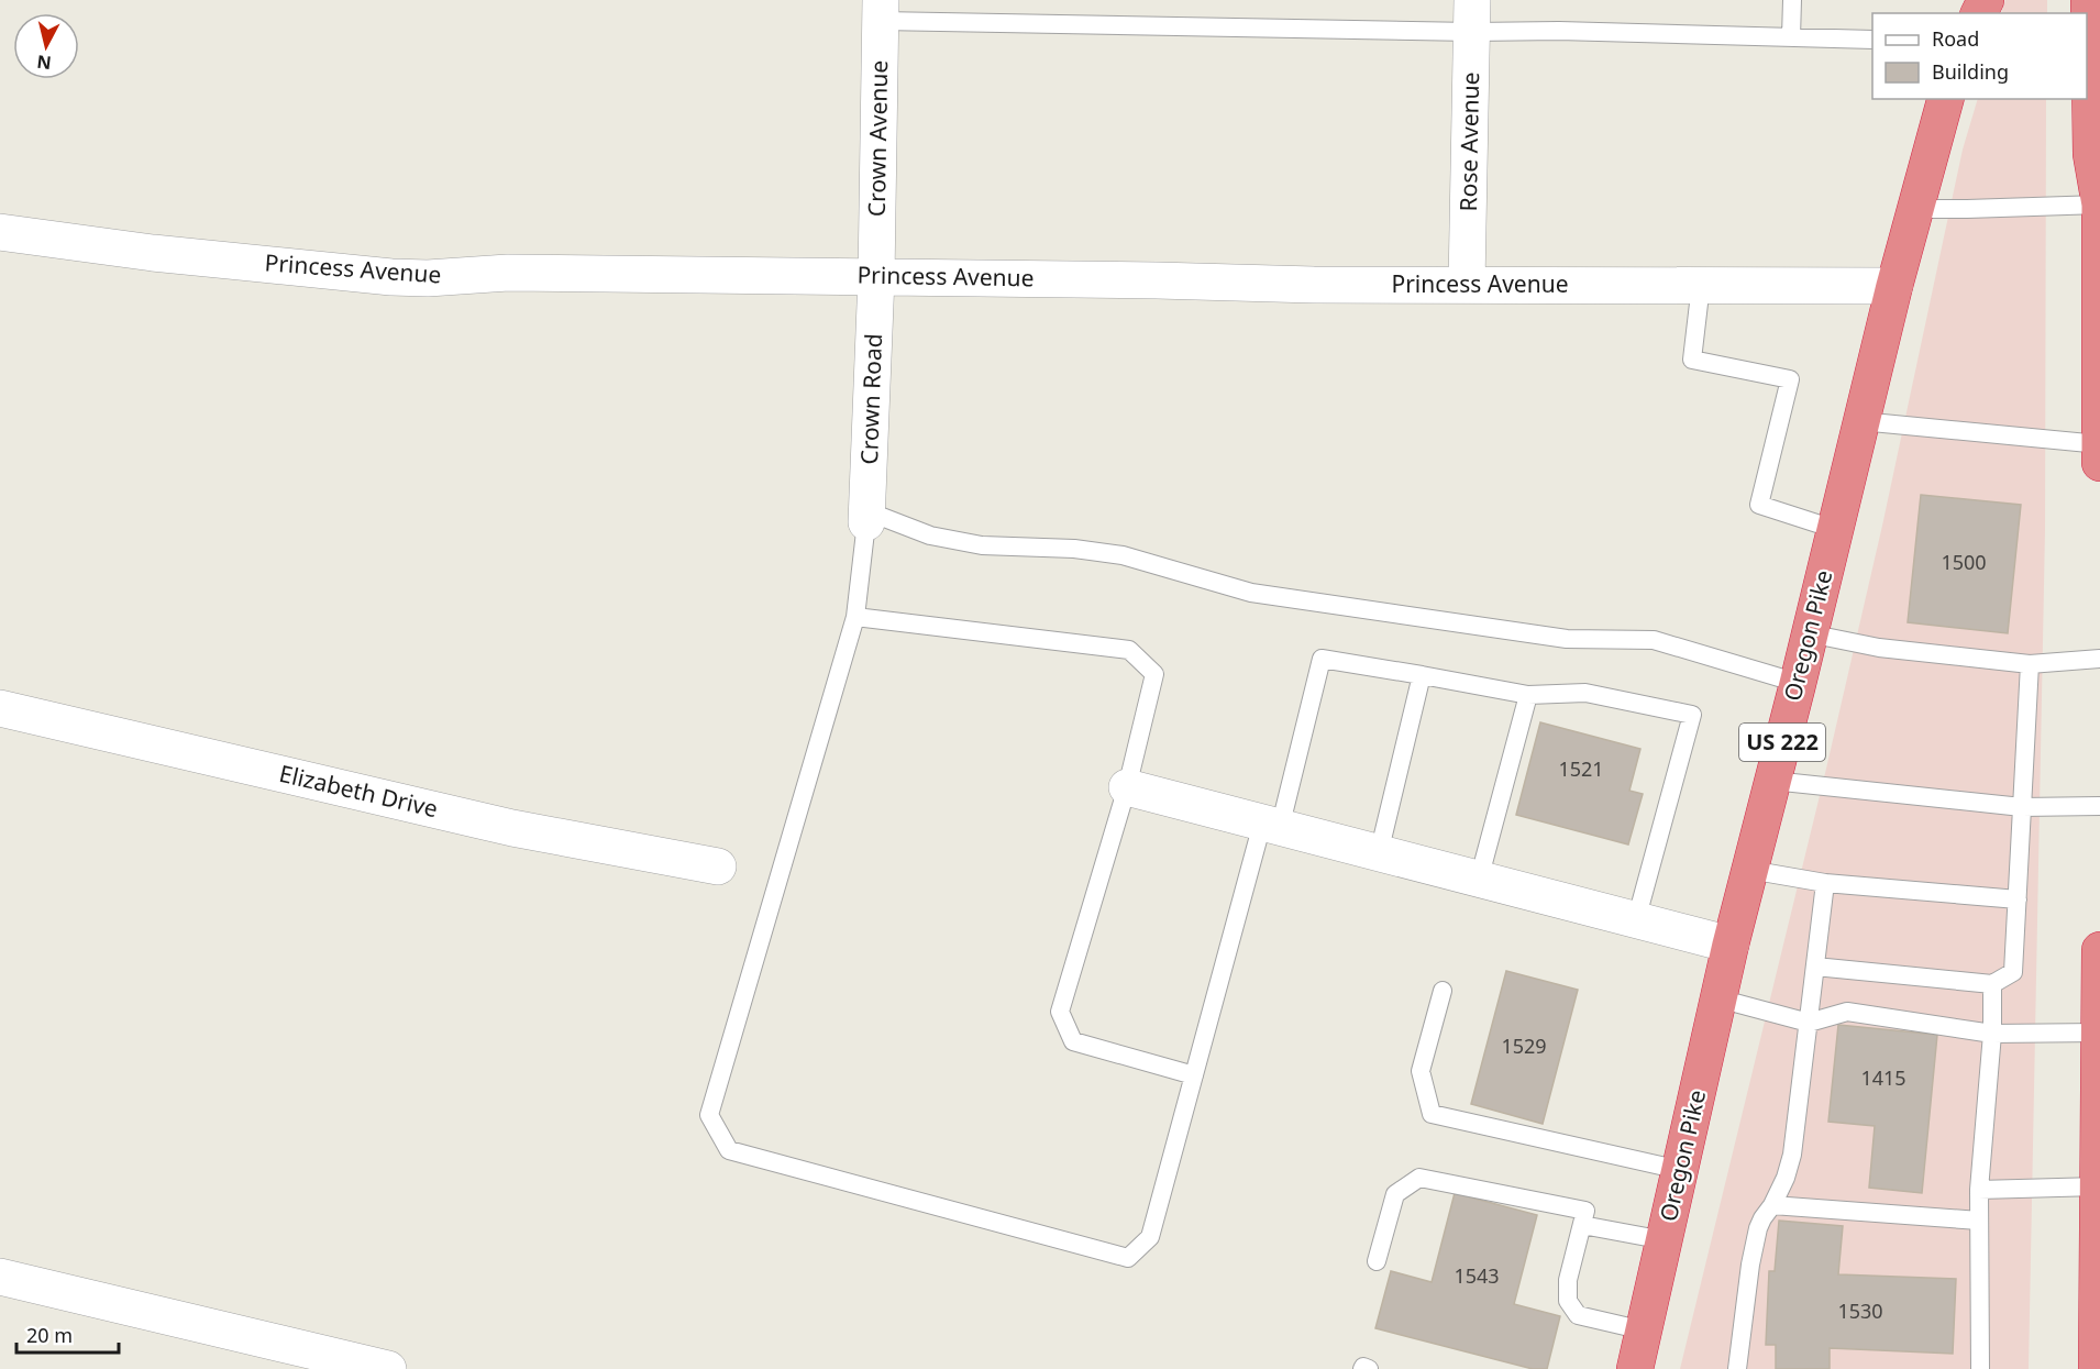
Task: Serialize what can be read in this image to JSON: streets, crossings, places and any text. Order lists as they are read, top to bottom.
{
  "streets": {
    "highway": ["Oregon Pike", "US 222"],
    "street": [
      "Crown Avenue",
      "Rose Avenue",
      "Princess Avenue",
      "Crown Road",
      "Elizabeth Drive"
    ]
  },
  "crossings": [
    ["Crown Avenue", "Princess Avenue"],
    ["Crown Avenue", "Crown Road"],
    ["Rose Avenue", "Princess Avenue"],
    ["Princess Avenue", "Crown Road"],
    ["Princess Avenue", "Oregon Pike"]
  ],
  "house_numbers": [
    "1500",
    "1521",
    "1529",
    "1415",
    "1543",
    "1530"
  ],
  "legend": ["Road", "Building"],
  "scale_bar": "20 m",
  "north": "bottom"
}
